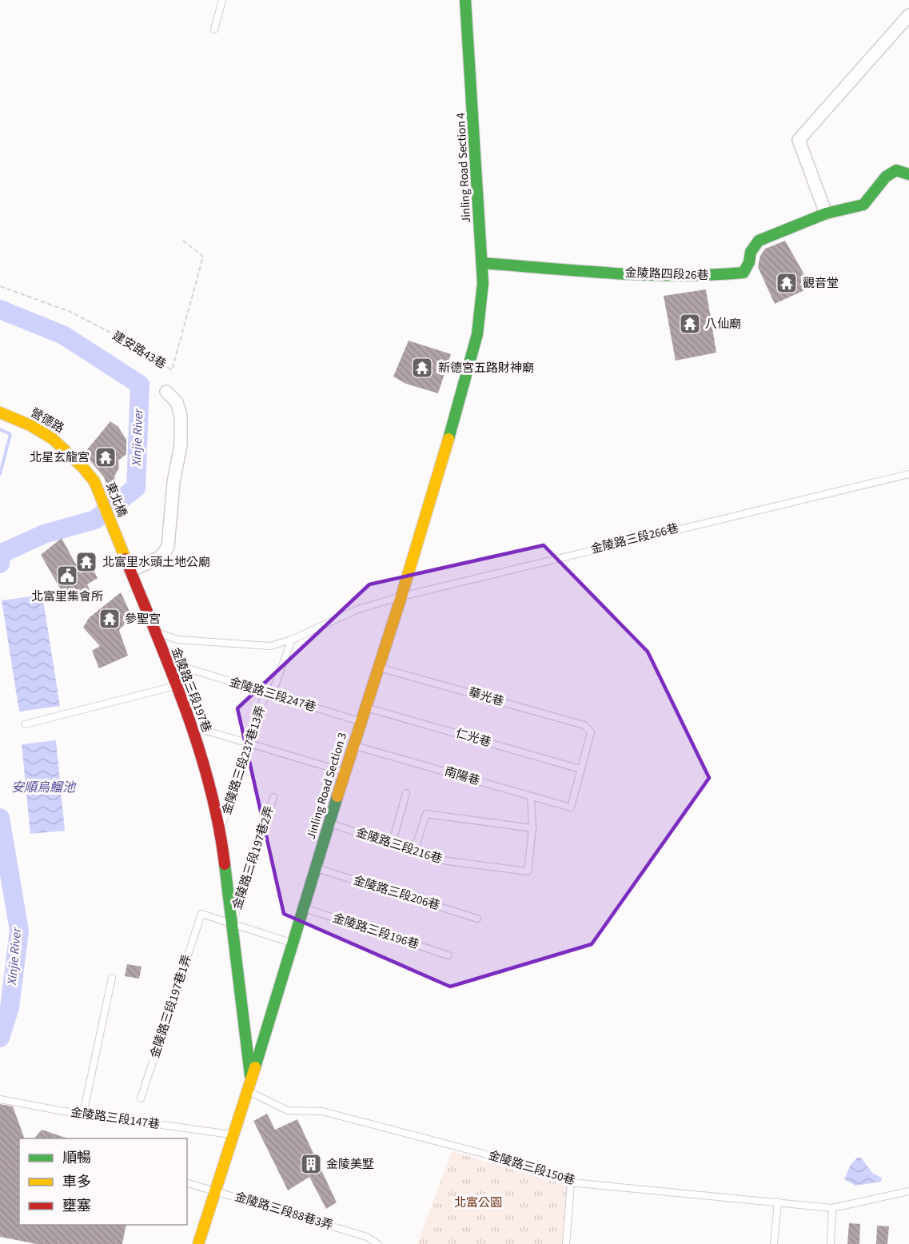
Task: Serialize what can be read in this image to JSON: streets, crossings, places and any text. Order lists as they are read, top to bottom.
{
  "streets": {
    "main road": [
      "Jinling Road Section 4",
      "金陵路四段26巷",
      "營德路",
      "東北橋",
      "金陵路三段197巷",
      "Jinling Road Section 3"
    ],
    "lane": [
      "金陵路三段266巷",
      "金陵路三段247巷",
      "華光巷",
      "仁光巷",
      "金陵路三段237巷13弄",
      "南陽巷",
      "金陵路三段216巷",
      "金陵路三段197巷2弄",
      "金陵路三段206巷",
      "金陵路三段196巷",
      "金陵路三段197巷1弄",
      "金陵路三段147巷",
      "金陵路三段150巷",
      "金陵路三段88巷3弄"
    ],
    "path": ["建安路43巷"]
  },
  "crossings": [
    ["Jinling Road Section 4", "金陵路四段26巷"],
    ["Jinling Road Section 4", "Jinling Road Section 3"],
    ["營德路", "東北橋"],
    ["東北橋", "金陵路三段197巷"],
    ["金陵路三段266巷", "金陵路三段197巷"],
    ["金陵路三段266巷", "金陵路三段237巷13弄"],
    ["金陵路三段266巷", "Jinling Road Section 3"],
    ["金陵路三段197巷", "金陵路三段237巷13弄"],
    ["金陵路三段197巷", "Jinling Road Section 3"],
    ["金陵路三段197巷", "金陵路三段197巷2弄"],
    ["金陵路三段197巷", "金陵路三段197巷1弄"],
    ["金陵路三段197巷", "金陵路三段150巷"],
    ["金陵路三段247巷", "金陵路三段237巷13弄"],
    ["金陵路三段247巷", "Jinling Road Section 3"],
    ["華光巷", "仁光巷"],
    ["華光巷", "南陽巷"],
    ["華光巷", "Jinling Road Section 3"],
    ["仁光巷", "南陽巷"],
    ["仁光巷", "Jinling Road Section 3"],
    ["南陽巷", "Jinling Road Section 3"],
    ["Jinling Road Section 3", "金陵路三段216巷"],
    ["Jinling Road Section 3", "金陵路三段206巷"],
    ["Jinling Road Section 3", "金陵路三段196巷"],
    ["Jinling Road Section 3", "金陵路三段147巷"],
    ["Jinling Road Section 3", "金陵路三段150巷"],
    ["Jinling Road Section 3", "金陵路三段88巷3弄"],
    ["金陵路三段197巷2弄", "金陵路三段197巷1弄"]
  ],
  "water": ["Xinjie River", "安順烏鰡池"],
  "parks": ["北富公園"],
  "places": {
    "temple": [
      "觀音堂",
      "八仙廟",
      "新德宮五路財神廟",
      "北星玄龍宮",
      "北富里水頭土地公廟",
      "參聖宮"
    ],
    "public building": ["北富里集會所"],
    "building": ["金陵美墅"]
  },
  "legend": ["順暢", "車多", "壅塞"]
}
